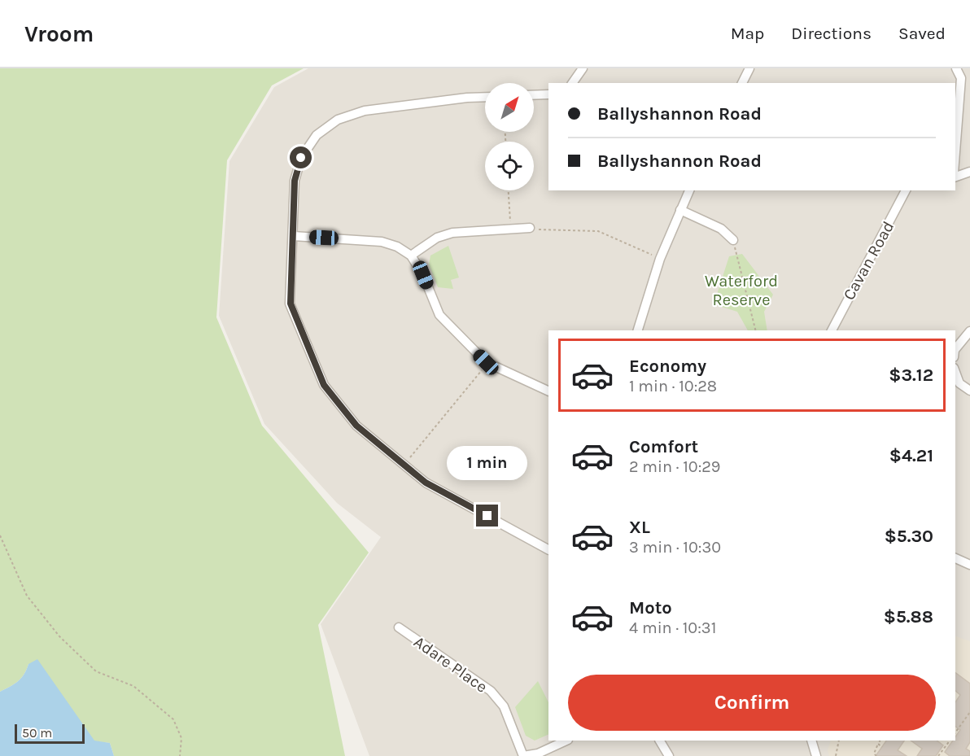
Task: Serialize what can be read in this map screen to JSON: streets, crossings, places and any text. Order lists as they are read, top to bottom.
{
  "streets": {
    "street": ["Cavan Road", "Adare Place"]
  },
  "parks": ["Waterford Reserve"],
  "scale_bar": "50 m",
  "north": "top right",
  "page": {
    "header": "Vroom",
    "nav": ["Map", "Directions", "Saved"],
    "banner": ["Ballyshannon Road", "Ballyshannon Road"],
    "list": [
      {
        "name": "Economy",
        "note": "1 min · 10:28",
        "value": "$3.12"
      },
      {
        "name": "Comfort",
        "note": "2 min · 10:29",
        "value": "$4.21"
      },
      {
        "name": "XL",
        "note": "3 min · 10:30",
        "value": "$5.30"
      },
      {
        "name": "Moto",
        "note": "4 min · 10:31",
        "value": "$5.88"
      }
    ],
    "bubble": "1 min",
    "buttons": "Confirm",
    "scale": "50 m"
  }
}
